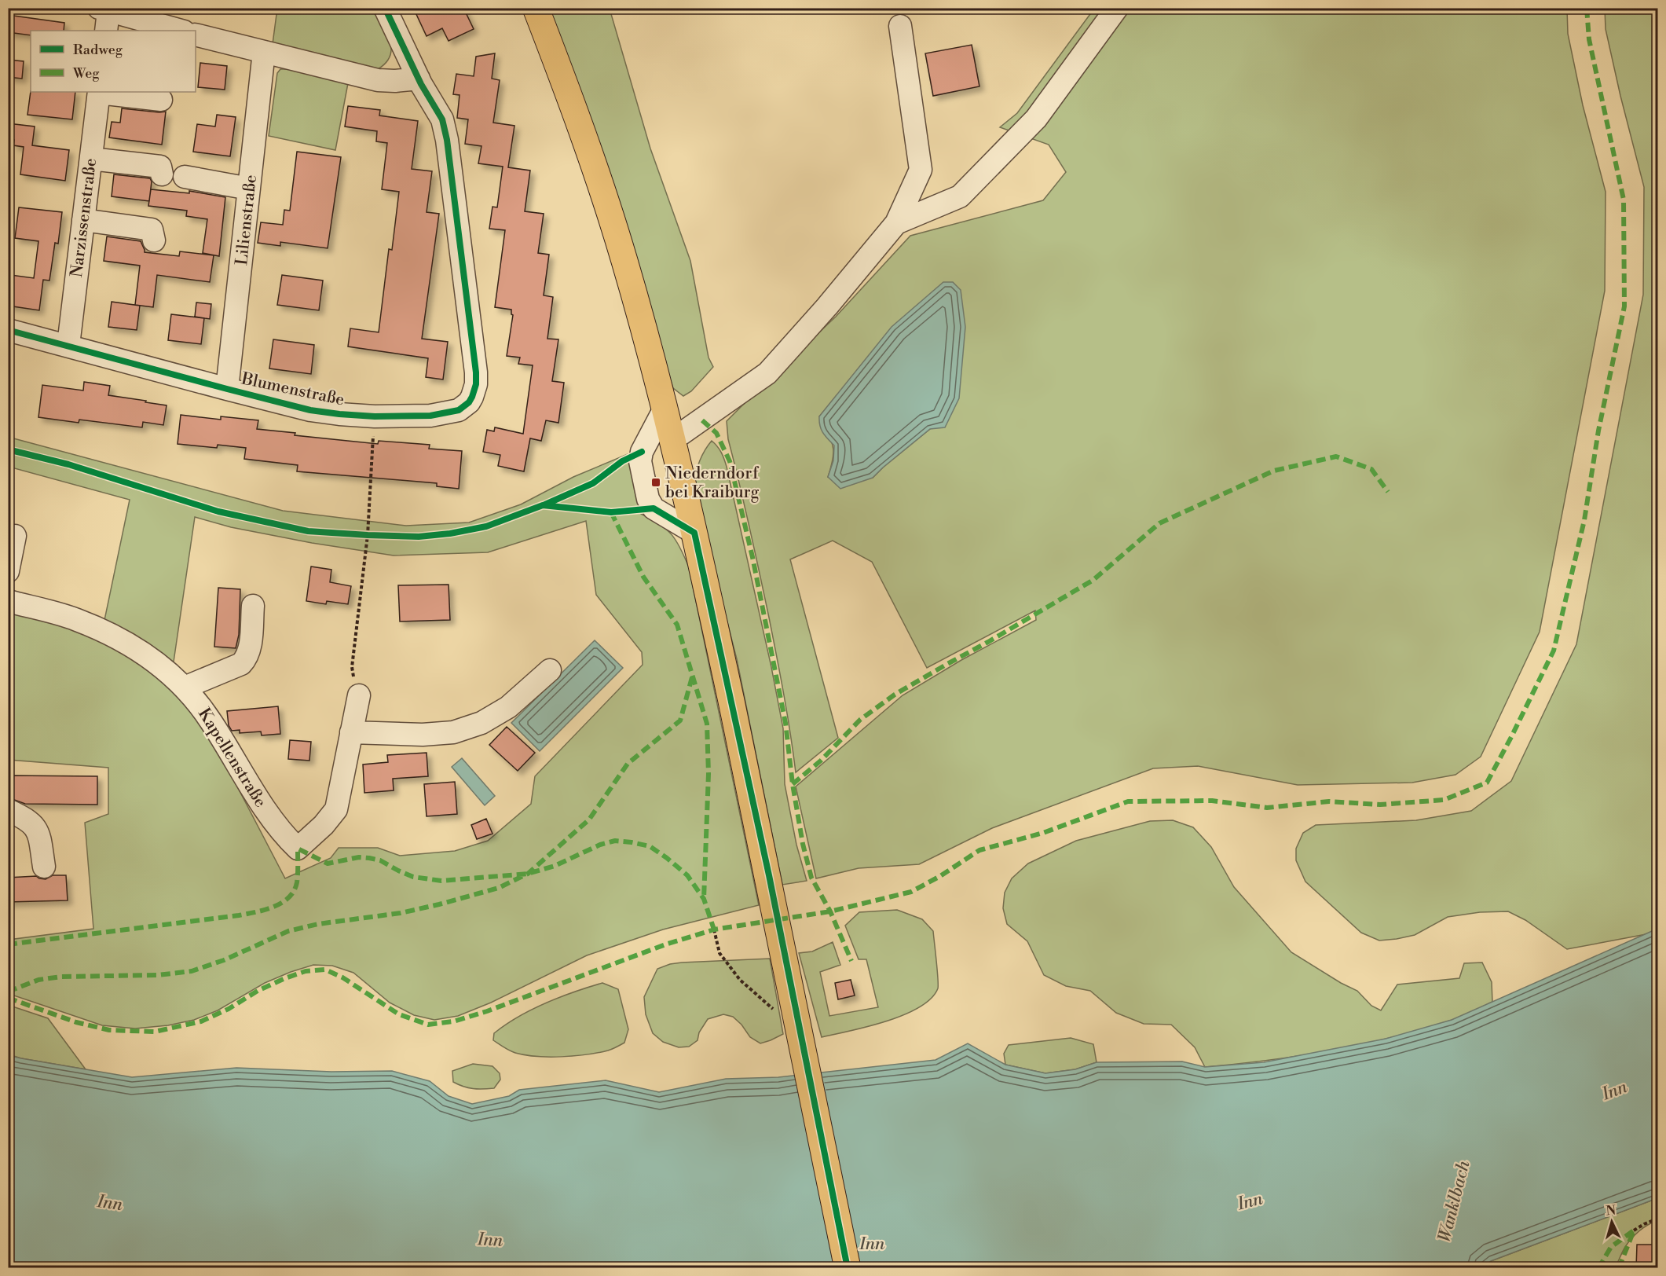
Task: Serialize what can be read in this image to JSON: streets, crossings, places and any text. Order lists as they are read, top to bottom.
{
  "streets": {
    "street": [
      "Narzissenstraße",
      "Lilienstraße",
      "Blumenstraße",
      "Kapellenstraße"
    ]
  },
  "crossings": [
    ["Narzissenstraße", "Blumenstraße"],
    ["Lilienstraße", "Blumenstraße"]
  ],
  "water": ["Inn", "Wanklbach"],
  "places": {
    "transit": ["Niederndorf bei Kraiburg"]
  },
  "legend": ["Radweg", "Weg"],
  "north": "top"
}
